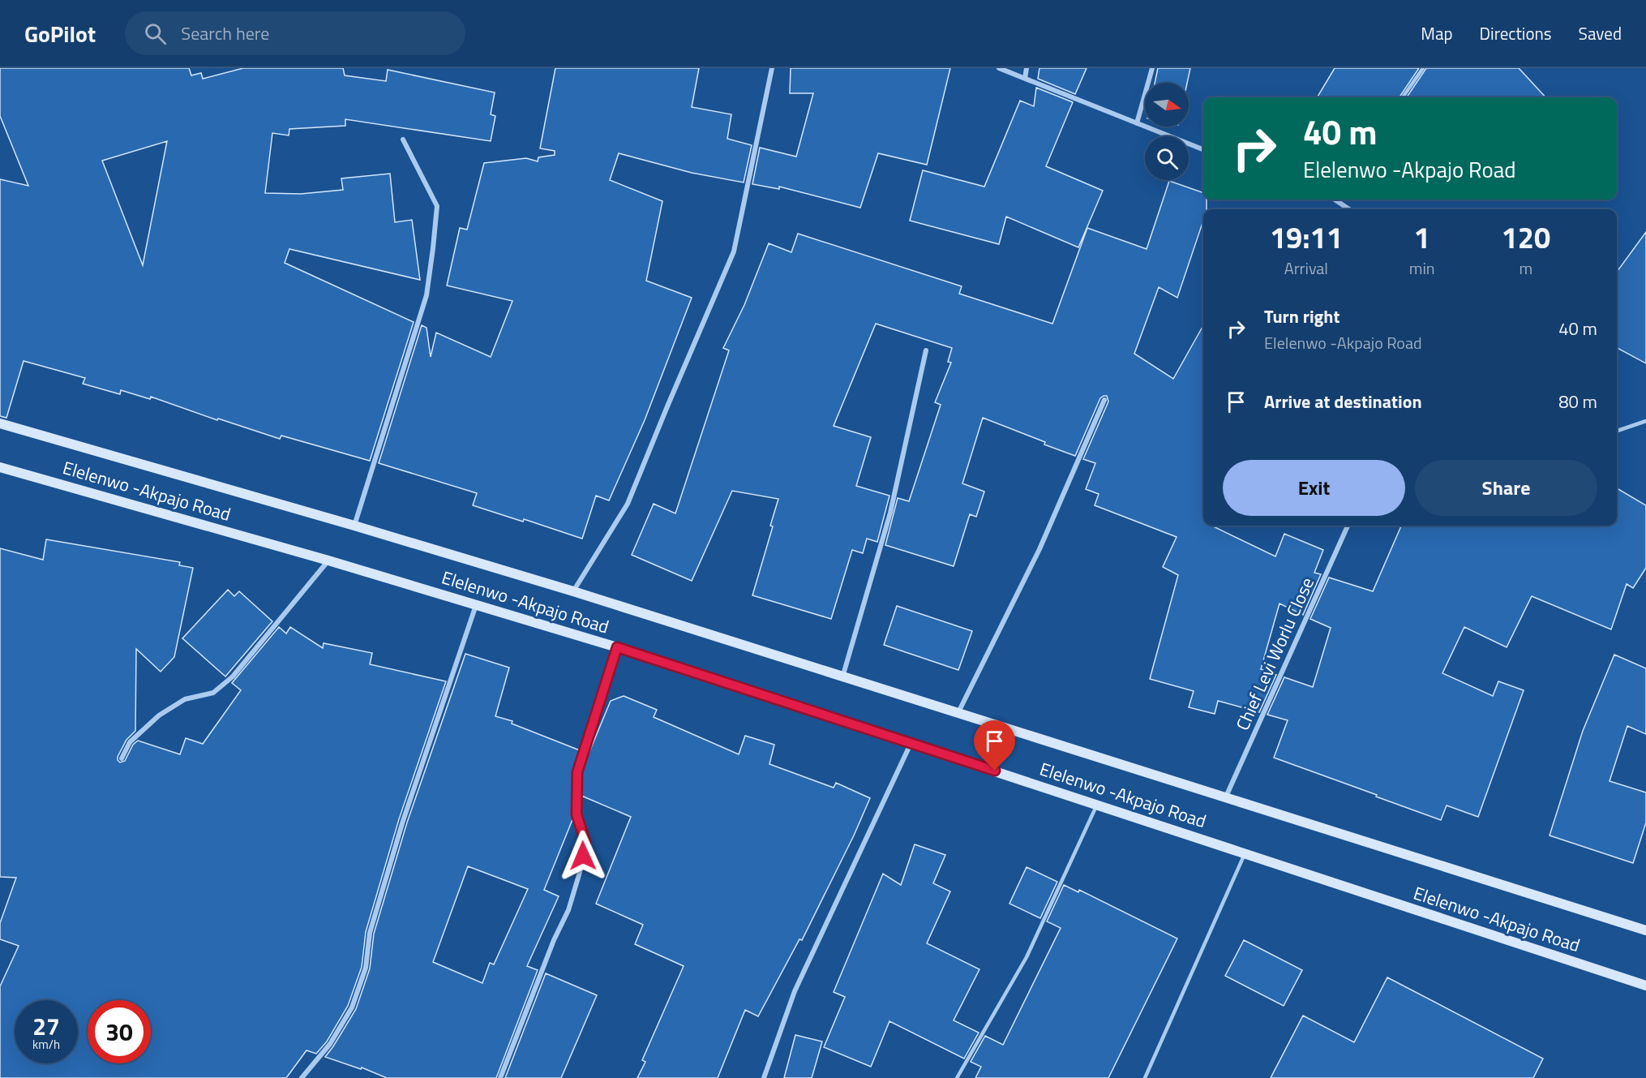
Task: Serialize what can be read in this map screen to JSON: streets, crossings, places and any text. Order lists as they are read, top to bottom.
{
  "streets": {
    "main road": ["Elelenwo -Akpajo Road"],
    "street": ["Chief Levi Worlu Close"]
  },
  "crossings": [
    ["Elelenwo -Akpajo Road", "Chief Levi Worlu Close"]
  ],
  "north": "right",
  "page": {
    "header": "GoPilot",
    "search": "Search here",
    "nav": ["Map", "Directions", "Saved"],
    "turn": ["40 m", "Elelenwo -Akpajo Road"],
    "eta": [
      "19:11",
      "Arrival",
      "1",
      "min",
      "120",
      "m"
    ],
    "list": [
      {
        "name": "Turn right",
        "note": "Elelenwo -Akpajo Road",
        "value": "40 m"
      },
      {
        "name": "Arrive at destination",
        "value": "80 m"
      }
    ],
    "buttons": ["Exit", "Share"],
    "speed": "27 km/h",
    "limit": "30"
  }
}
